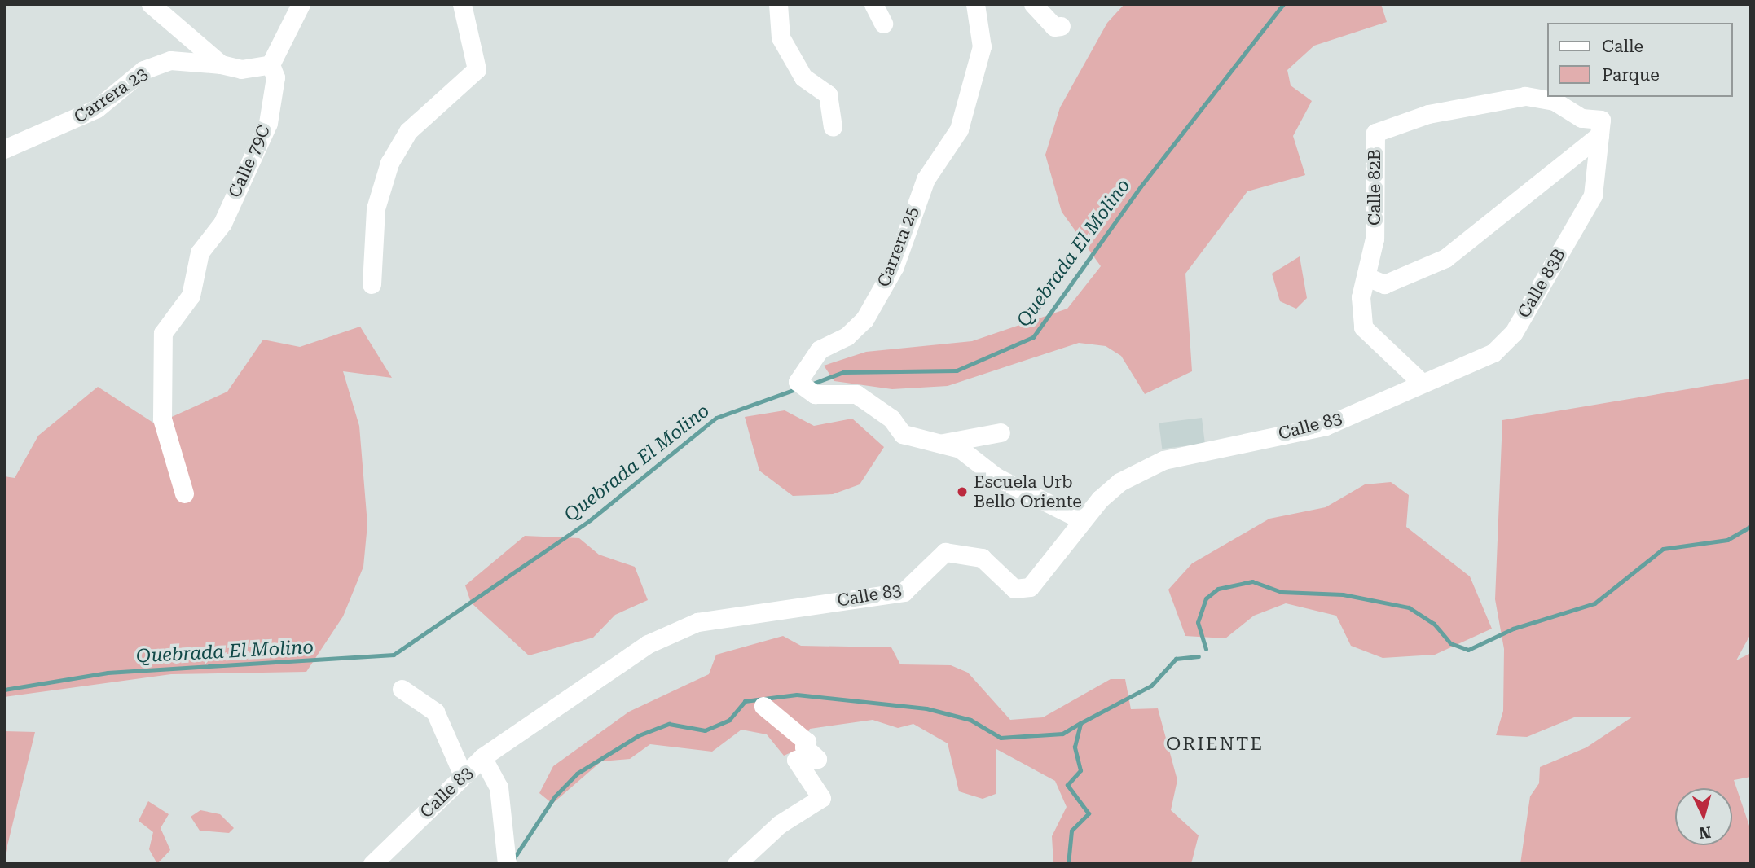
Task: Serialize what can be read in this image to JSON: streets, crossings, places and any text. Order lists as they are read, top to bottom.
{
  "streets": {
    "street": [
      "Carrera 23",
      "Calle 79C",
      "Calle 82B",
      "Carrera 25",
      "Calle 83B",
      "Calle 83"
    ]
  },
  "crossings": [
    ["Carrera 23", "Calle 79C"],
    ["Calle 82B", "Calle 83B"],
    ["Calle 82B", "Calle 83"],
    ["Carrera 25", "Calle 83"],
    ["Calle 83B", "Calle 83"]
  ],
  "districts": ["ORIENTE"],
  "water": ["Quebrada El Molino"],
  "places": ["Escuela Urb Bello Oriente"],
  "legend": ["Calle", "Parque"],
  "north": "bottom"
}
